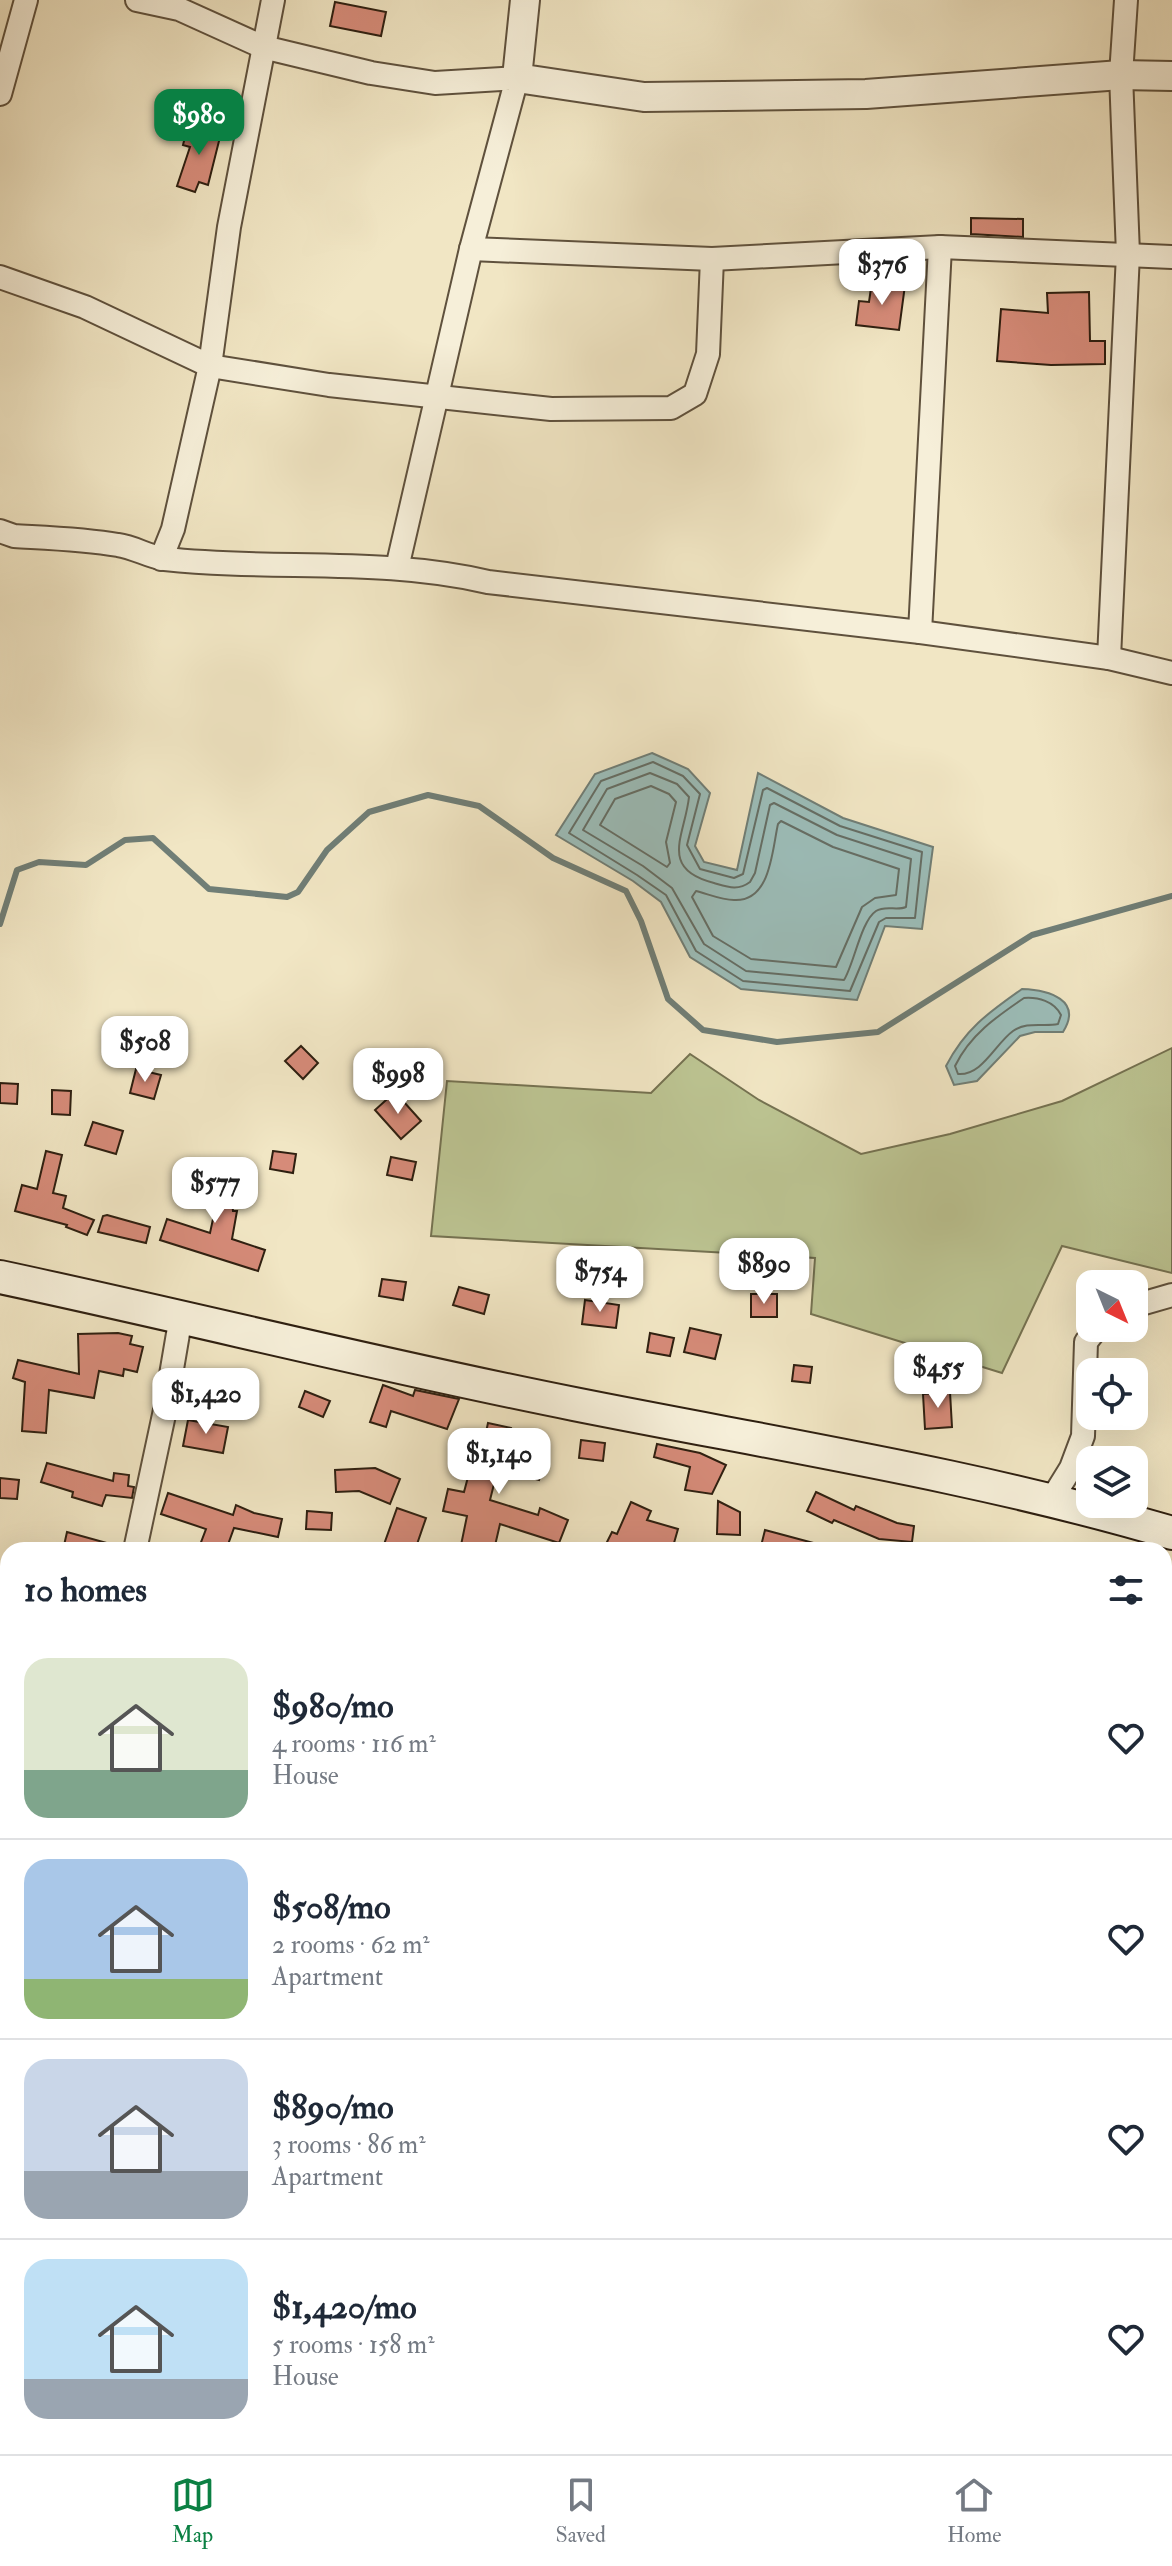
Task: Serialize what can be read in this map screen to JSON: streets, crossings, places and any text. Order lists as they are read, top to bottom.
{
  "north": "bottom right",
  "page": {
    "price": [
      "$980",
      "$376",
      "$508",
      "$998",
      "$577",
      "$890",
      "$754",
      "$455",
      "$1,420",
      "$1,140"
    ],
    "heading": "10 homes",
    "list": [
      {
        "name": "$980/mo",
        "note": "4 rooms · 116 m² · House"
      },
      {
        "name": "$508/mo",
        "note": "2 rooms · 62 m² · Apartment"
      },
      {
        "name": "$890/mo",
        "note": "3 rooms · 86 m² · Apartment"
      },
      {
        "name": "$1,420/mo",
        "note": "5 rooms · 158 m² · House"
      }
    ],
    "tabs": ["Map", "Saved", "Home"]
  }
}
